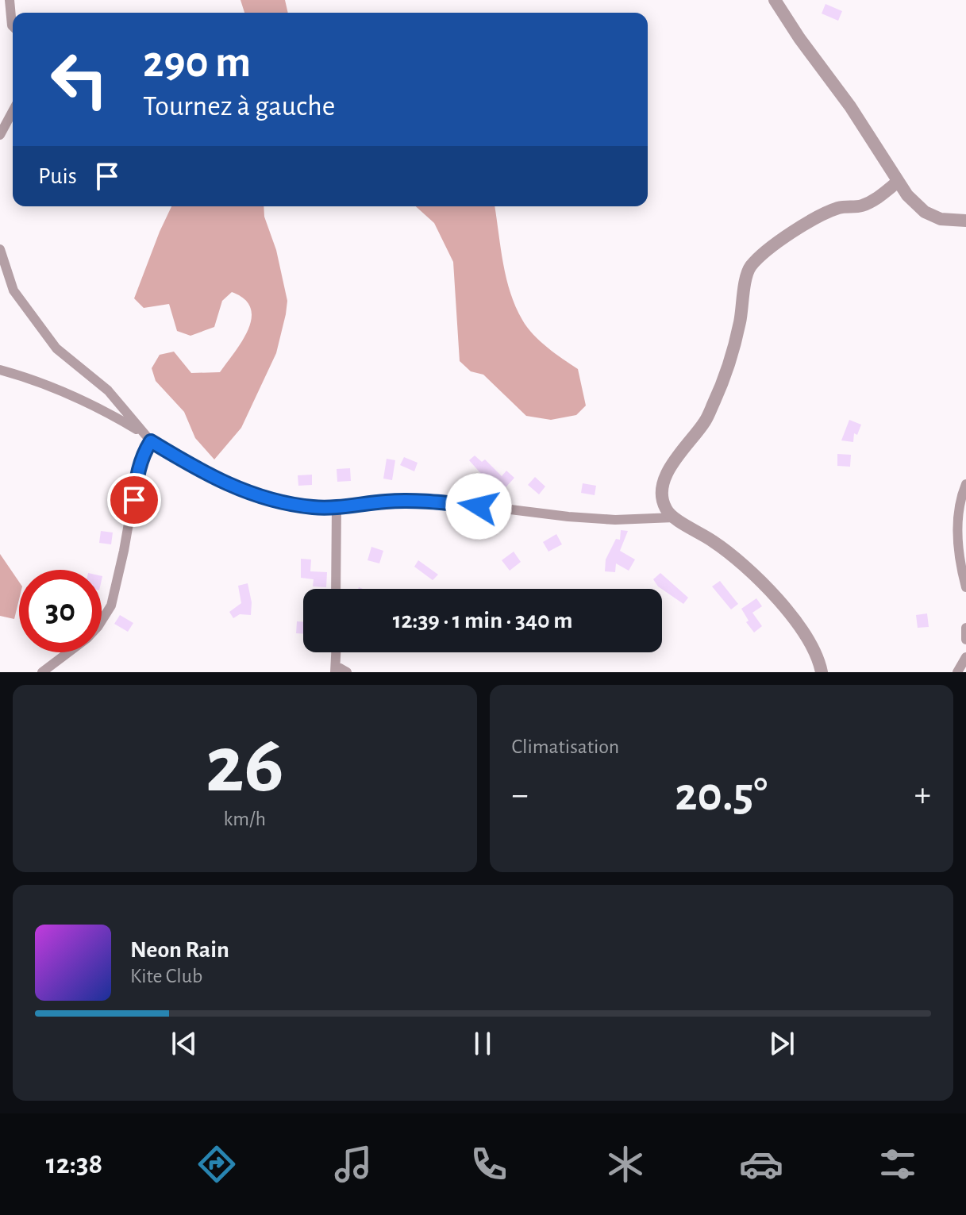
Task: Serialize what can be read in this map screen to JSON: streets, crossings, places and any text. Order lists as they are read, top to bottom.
{
  "page": {
    "turn": ["290 m", "Tournez à gauche"],
    "then": "Puis",
    "limit": "30",
    "trip": "12:39 · 1 min · 340 m",
    "tile": [
      ["26", "km/h"],
      "Climatisation"
    ],
    "heat": ["−", "20.5°", "+"],
    "song": ["Neon Rain", "Kite Club"],
    "tabs": "12:38"
  }
}
